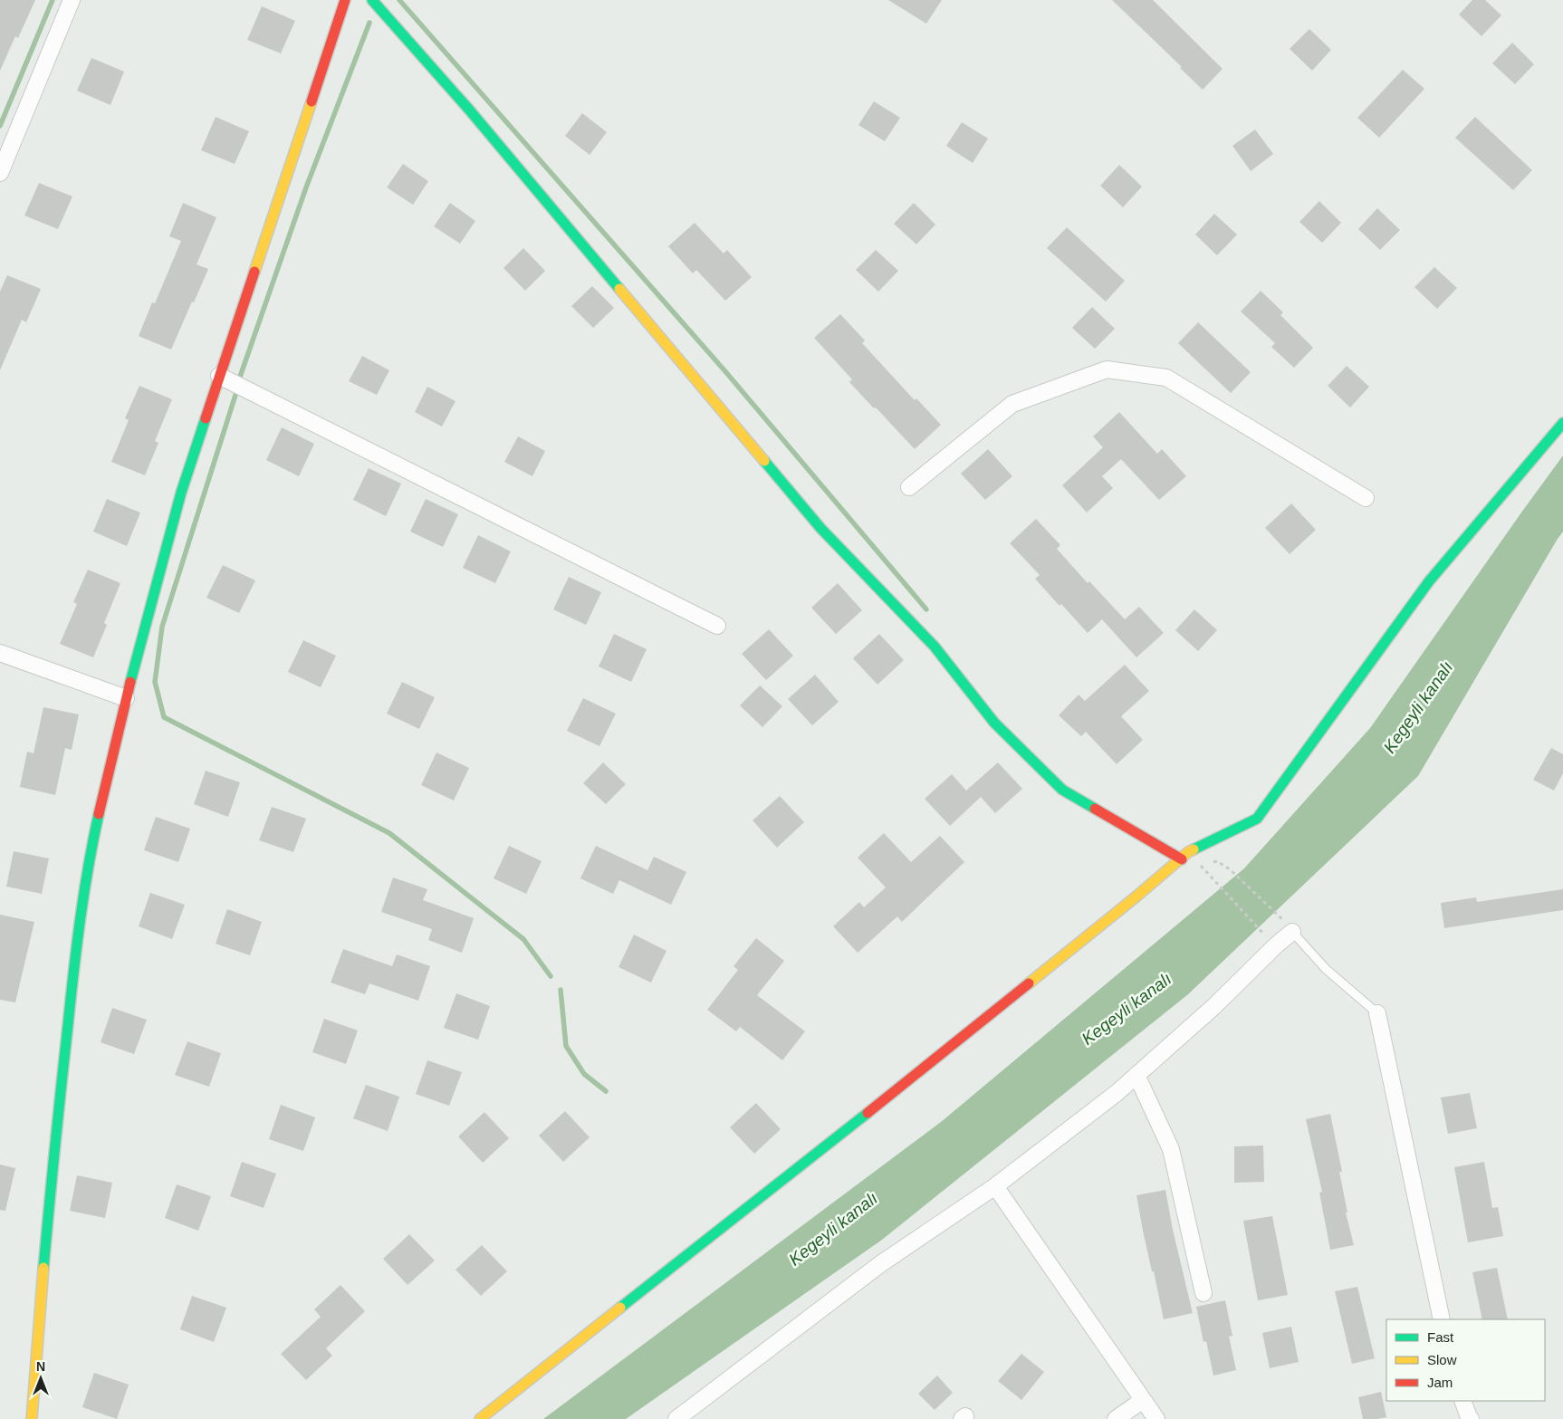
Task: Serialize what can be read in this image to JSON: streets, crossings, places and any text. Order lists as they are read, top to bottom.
{
  "water": ["Kegeyli kanalı"],
  "legend": ["Fast", "Slow", "Jam"],
  "north": "top"
}
